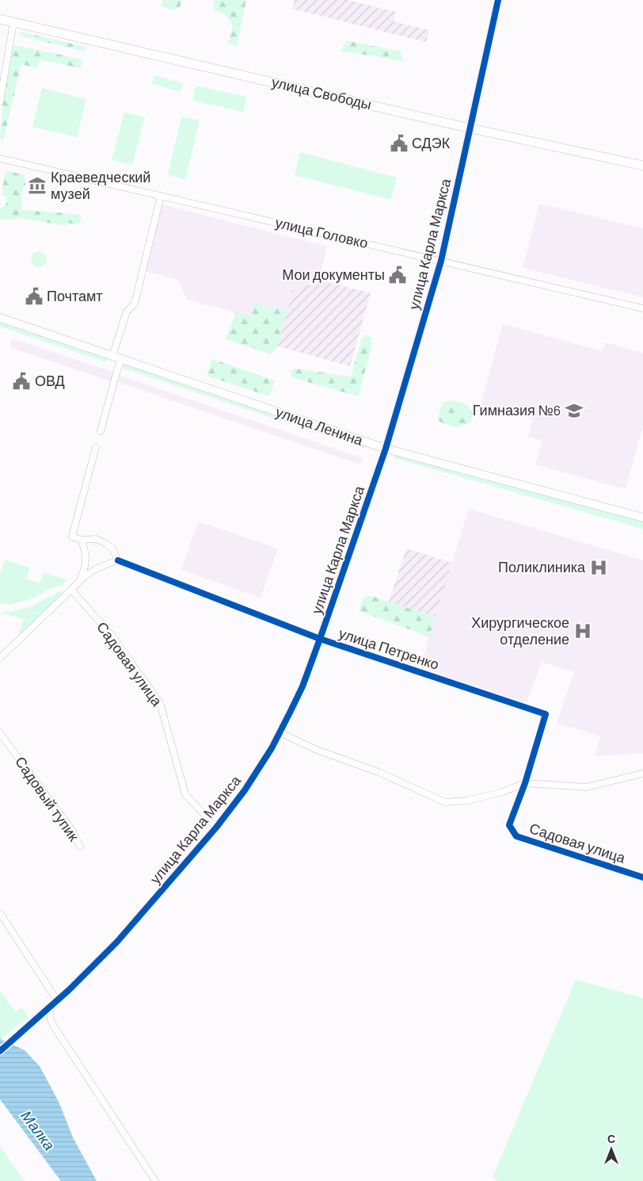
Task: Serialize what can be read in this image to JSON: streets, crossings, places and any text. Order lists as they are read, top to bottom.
{
  "streets": {
    "main road": ["улица Свободы"],
    "street": [
      "улица Головко",
      "улица Карла Маркса",
      "улица Ленина",
      "улица Петренко",
      "Садовая улица",
      "Садовый тупик"
    ]
  },
  "crossings": [
    ["улица Свободы", "улица Карла Маркса"],
    ["улица Головко", "улица Карла Маркса"],
    ["улица Карла Маркса", "улица Ленина"],
    ["улица Карла Маркса", "улица Петренко"],
    ["улица Карла Маркса", "Садовая улица"],
    ["улица Петренко", "Садовая улица"]
  ],
  "water": ["Малка"],
  "places": {
    "public building": [
      "СДЭК",
      "Мои документы",
      "Почтамт",
      "ОВД"
    ],
    "museum": ["Краеведческий музей"],
    "school or university": ["Гимназия №6"],
    "hospital": ["Поликлиника", "Хирургическое отделение"]
  },
  "north": "top"
}
